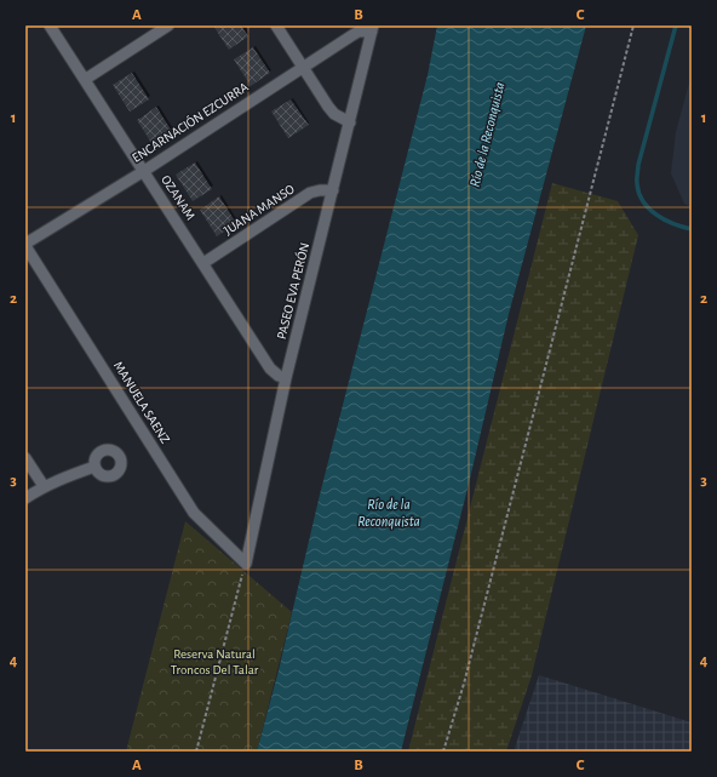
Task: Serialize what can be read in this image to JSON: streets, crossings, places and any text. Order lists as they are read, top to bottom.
{
  "streets": {
    "street": [
      "ENCARNACIÓN EZCURRA",
      "OZANAM",
      "JUANA MANSO",
      "PASEO EVA PERÓN",
      "MANUELA SAENZ"
    ]
  },
  "crossings": [
    ["ENCARNACIÓN EZCURRA", "OZANAM"],
    ["ENCARNACIÓN EZCURRA", "PASEO EVA PERÓN"],
    ["ENCARNACIÓN EZCURRA", "MANUELA SAENZ"],
    ["OZANAM", "JUANA MANSO"],
    ["OZANAM", "PASEO EVA PERÓN"],
    ["JUANA MANSO", "PASEO EVA PERÓN"],
    ["PASEO EVA PERÓN", "MANUELA SAENZ"]
  ],
  "water": ["Río de la Reconquista"],
  "parks": ["Reserva Natural Troncos Del Talar"],
  "grid": {
    "columns": ["A", "B", "C"],
    "rows": [
      "1",
      "2",
      "3",
      "4"
    ]
  }
}
